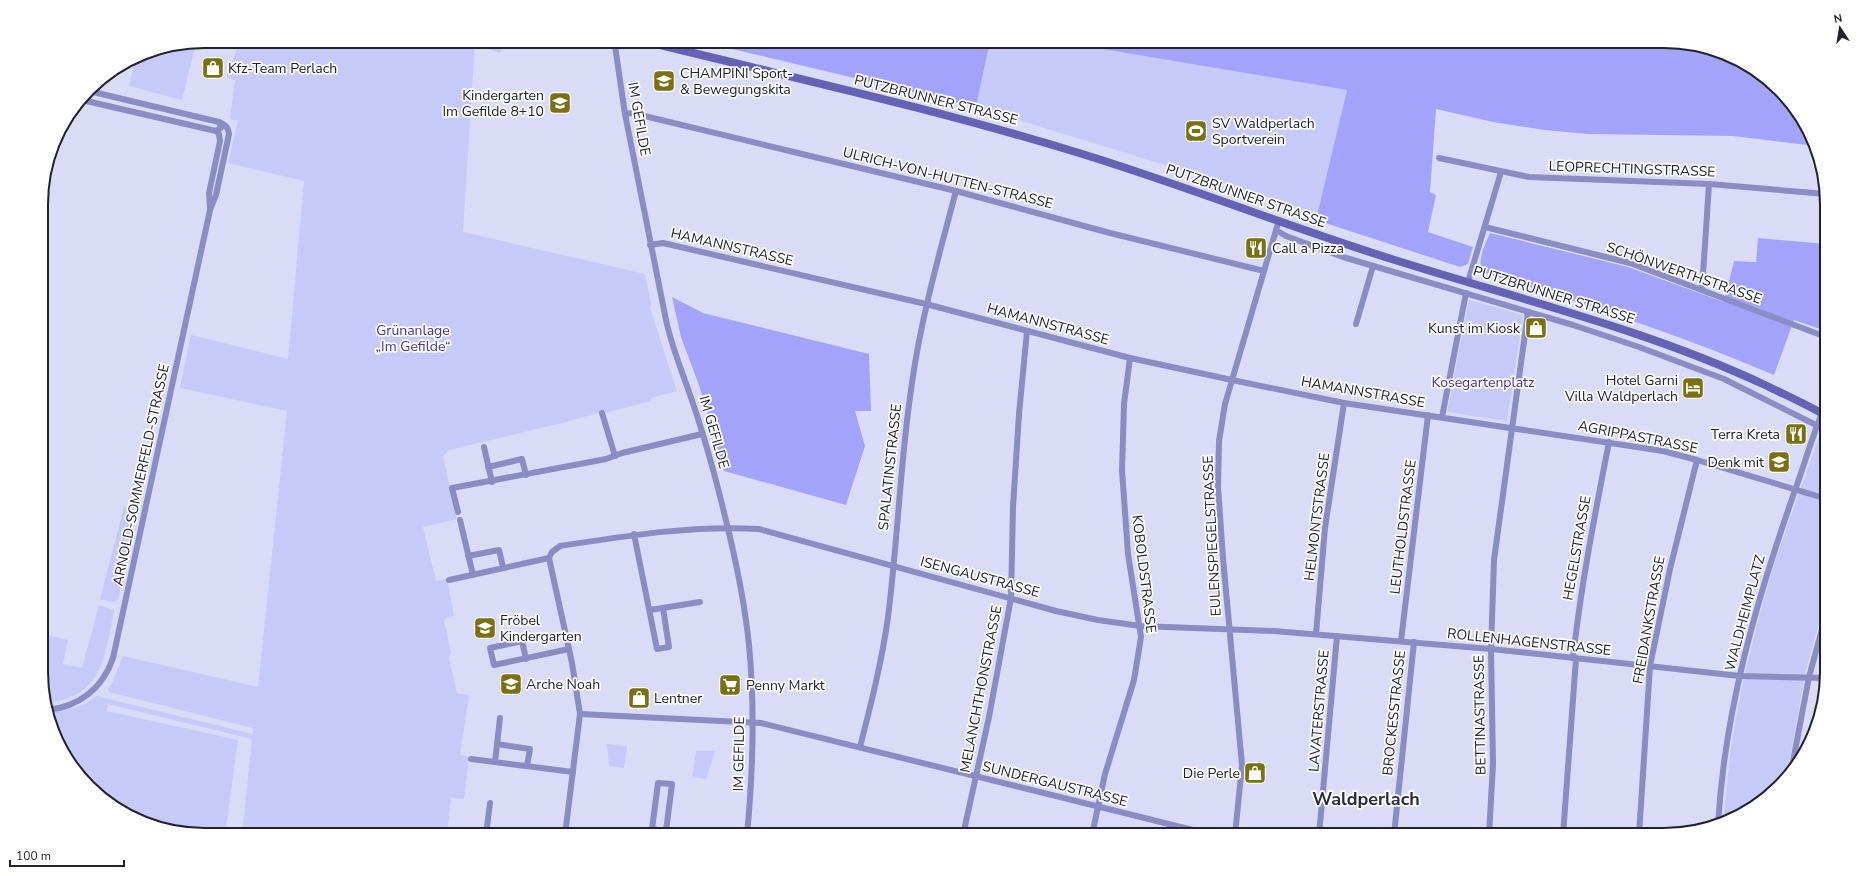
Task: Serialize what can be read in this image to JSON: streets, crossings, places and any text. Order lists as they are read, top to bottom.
{
  "streets": {
    "main road": ["PUTZBRUNNER STRASSE"],
    "street": [
      "IM GEFILDE",
      "LEOPRECHTINGSTRASSE",
      "ULRICH-VON-HUTTEN-STRASSE",
      "HAMANNSTRASSE",
      "SCHÖNWERTHSTRASSE",
      "AGRIPPASTRASSE",
      "SPALATINSTRASSE",
      "ARNOLD-SOMMERFELD-STRASSE",
      "HELMONTSTRASSE",
      "LEUTHOLDSTRASSE",
      "EULENSPIEGELSTRASSE",
      "HEGELSTRASSE",
      "KOBOLDSTRASSE",
      "ISENGAUSTRASSE",
      "WALDHEIMPLATZ",
      "FREIDANKSTRASSE",
      "ROLLENHAGENSTRASSE",
      "MELANCHTHONSTRASSE",
      "LAVATERSTRASSE",
      "BROCKESSTRASSE",
      "BETTINASTRASSE",
      "SUNDERGAUSTRASSE"
    ]
  },
  "crossings": [
    ["PUTZBRUNNER STRASSE", "EULENSPIEGELSTRASSE"],
    ["PUTZBRUNNER STRASSE", "WALDHEIMPLATZ"],
    ["IM GEFILDE", "ULRICH-VON-HUTTEN-STRASSE"],
    ["IM GEFILDE", "HAMANNSTRASSE"],
    ["IM GEFILDE", "ISENGAUSTRASSE"],
    ["IM GEFILDE", "SUNDERGAUSTRASSE"],
    ["ULRICH-VON-HUTTEN-STRASSE", "SPALATINSTRASSE"],
    ["ULRICH-VON-HUTTEN-STRASSE", "EULENSPIEGELSTRASSE"],
    ["HAMANNSTRASSE", "SPALATINSTRASSE"],
    ["HAMANNSTRASSE", "HELMONTSTRASSE"],
    ["HAMANNSTRASSE", "LEUTHOLDSTRASSE"],
    ["HAMANNSTRASSE", "EULENSPIEGELSTRASSE"],
    ["HAMANNSTRASSE", "KOBOLDSTRASSE"],
    ["HAMANNSTRASSE", "MELANCHTHONSTRASSE"],
    ["AGRIPPASTRASSE", "HEGELSTRASSE"],
    ["AGRIPPASTRASSE", "WALDHEIMPLATZ"],
    ["AGRIPPASTRASSE", "FREIDANKSTRASSE"],
    ["AGRIPPASTRASSE", "BETTINASTRASSE"],
    ["SPALATINSTRASSE", "ISENGAUSTRASSE"],
    ["SPALATINSTRASSE", "SUNDERGAUSTRASSE"],
    ["HELMONTSTRASSE", "ROLLENHAGENSTRASSE"],
    ["LEUTHOLDSTRASSE", "ROLLENHAGENSTRASSE"],
    ["EULENSPIEGELSTRASSE", "ISENGAUSTRASSE"],
    ["EULENSPIEGELSTRASSE", "ROLLENHAGENSTRASSE"],
    ["HEGELSTRASSE", "ROLLENHAGENSTRASSE"],
    ["KOBOLDSTRASSE", "ISENGAUSTRASSE"],
    ["KOBOLDSTRASSE", "SUNDERGAUSTRASSE"],
    ["ISENGAUSTRASSE", "ROLLENHAGENSTRASSE"],
    ["ISENGAUSTRASSE", "MELANCHTHONSTRASSE"],
    ["WALDHEIMPLATZ", "ROLLENHAGENSTRASSE"],
    ["FREIDANKSTRASSE", "ROLLENHAGENSTRASSE"],
    ["ROLLENHAGENSTRASSE", "LAVATERSTRASSE"],
    ["ROLLENHAGENSTRASSE", "BROCKESSTRASSE"],
    ["ROLLENHAGENSTRASSE", "BETTINASTRASSE"],
    ["MELANCHTHONSTRASSE", "SUNDERGAUSTRASSE"]
  ],
  "districts": ["Waldperlach"],
  "parks": ["Grünanlage „Im Gefilde“", "Kosegartenplatz"],
  "places": {
    "shop": [
      "Kfz-Team Perlach",
      "Kunst im Kiosk",
      "Lentner",
      "Die Perle"
    ],
    "school or university": [
      "CHAMPINI Sport- & Bewegungskita",
      "Kindergarten Im Gefilde 8+10",
      "Denk mit",
      "Fröbel Kindergarten",
      "Arche Noah"
    ],
    "sports": ["SV Waldperlach Sportverein"],
    "restaurant": ["Call a Pizza", "Terra Kreta"],
    "hotel": ["Hotel Garni Villa Waldperlach"],
    "supermarket": ["Penny Markt"]
  },
  "scale_bar": "100 m",
  "north": "top"
}
